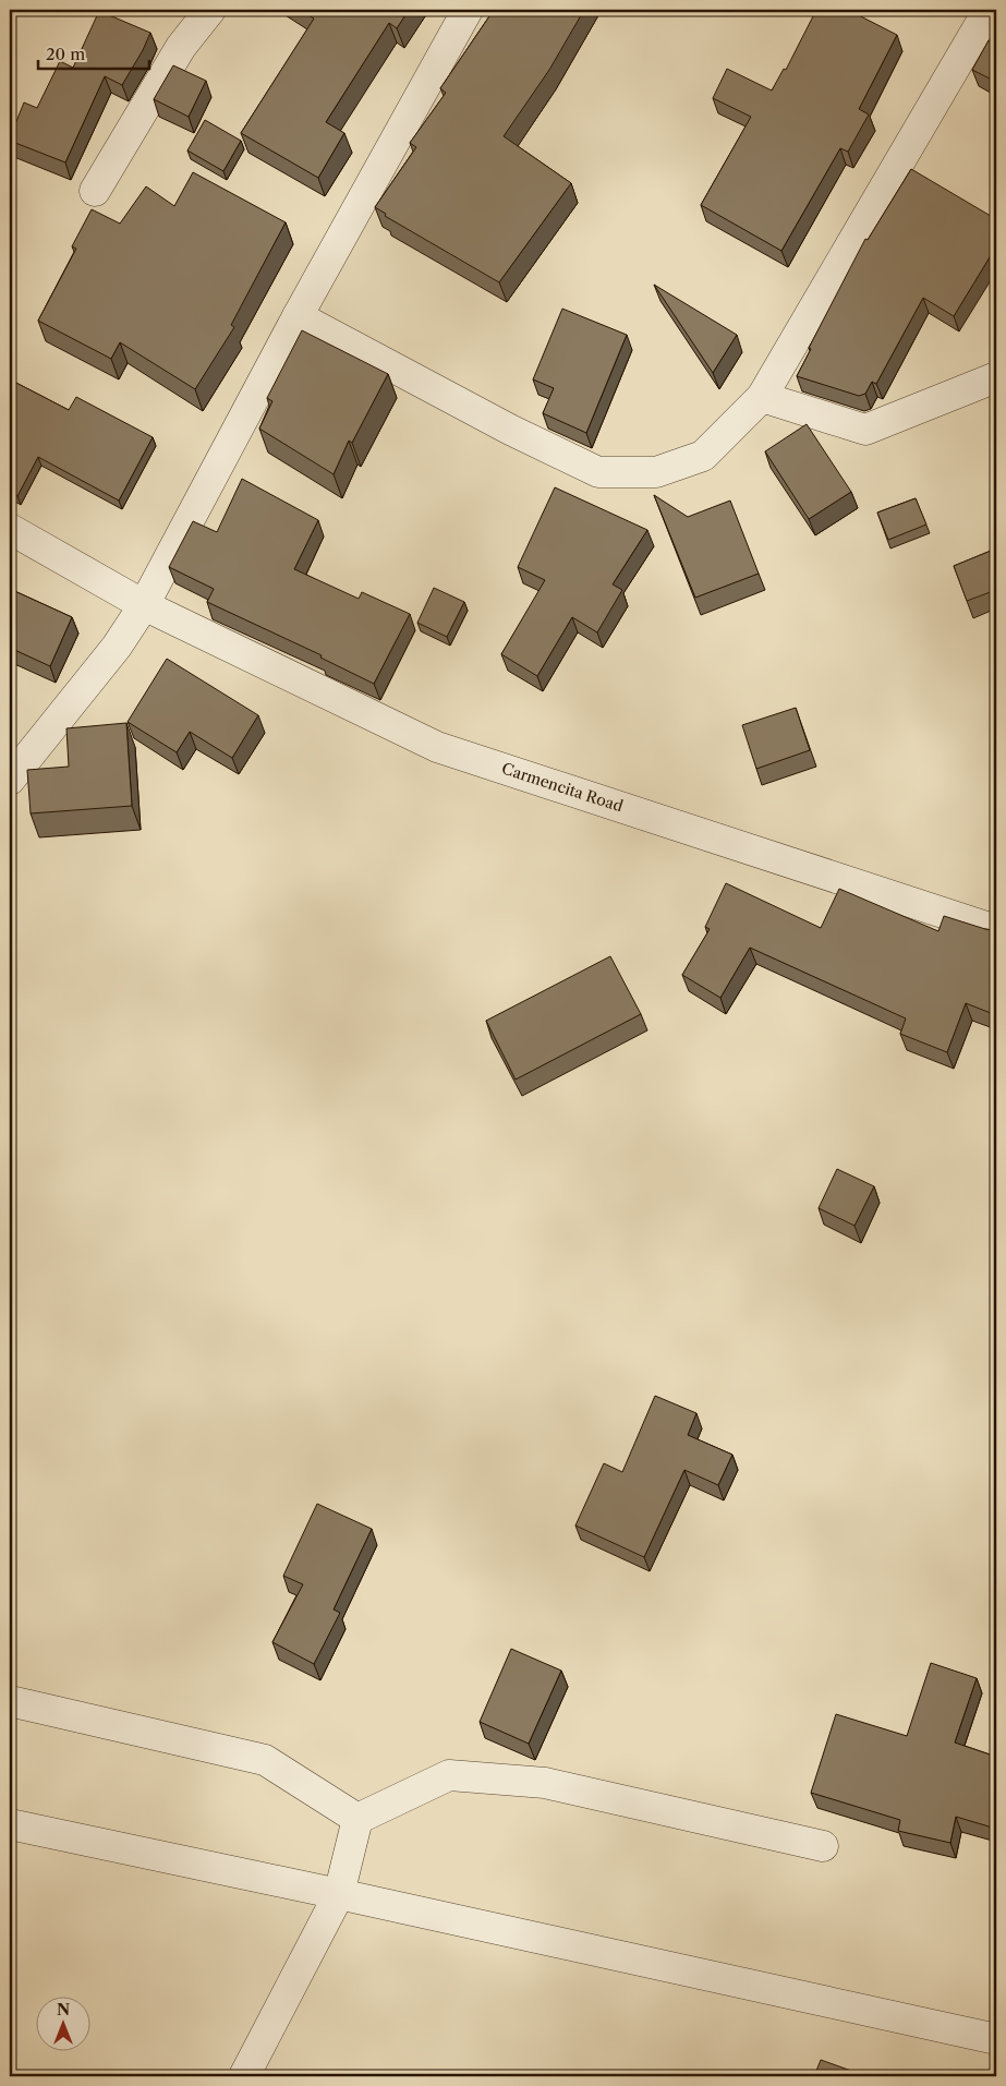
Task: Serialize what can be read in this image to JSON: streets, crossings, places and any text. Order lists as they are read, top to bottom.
{
  "streets": {
    "street": ["Carmencita Road"]
  },
  "scale_bar": "20 m",
  "north": "top"
}
